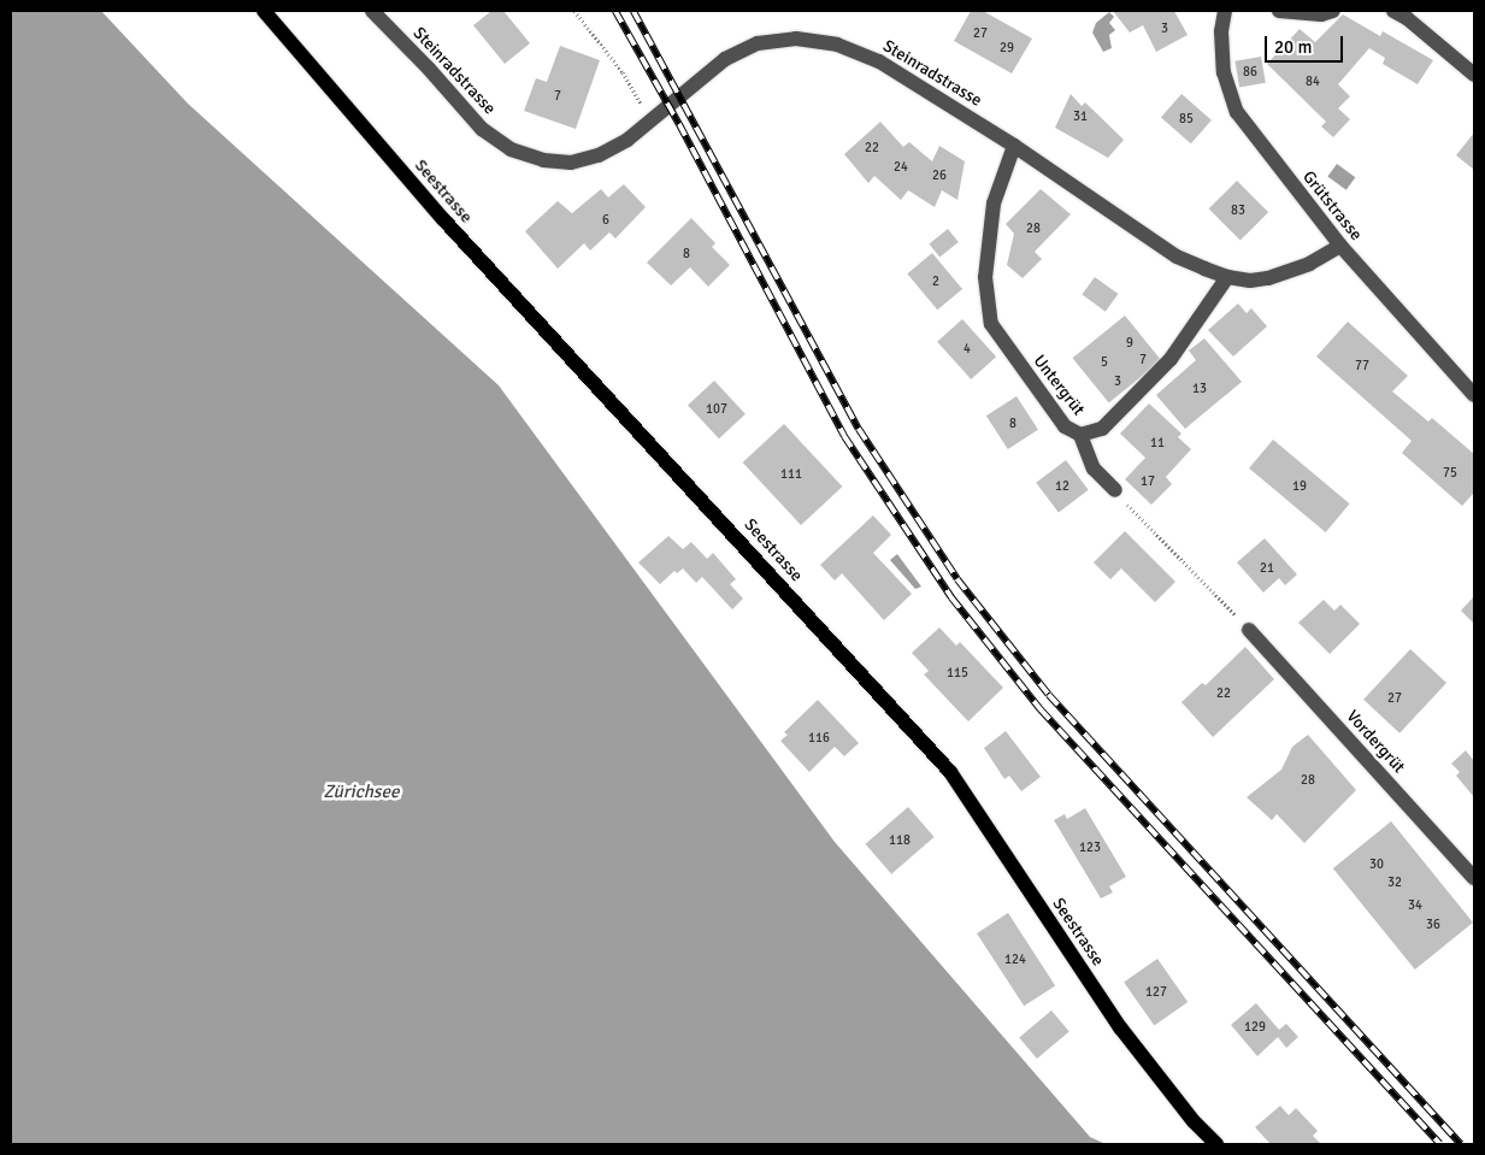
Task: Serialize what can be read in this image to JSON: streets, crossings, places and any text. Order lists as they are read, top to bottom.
{
  "streets": {
    "main road": ["Seestrasse"],
    "street": [
      "Steinradstrasse",
      "Grütstrasse",
      "Untergrüt",
      "Vordergrüt"
    ]
  },
  "crossings": [
    ["Steinradstrasse", "Grütstrasse"],
    ["Steinradstrasse", "Untergrüt"]
  ],
  "water": ["Zürichsee"],
  "house_numbers": [
    "3",
    "27",
    "29",
    "86",
    "84",
    "7",
    "31",
    "85",
    "22",
    "24",
    "26",
    "83",
    "6",
    "28",
    "8",
    "2",
    "9",
    "4",
    "7",
    "5",
    "77",
    "3",
    "13",
    "107",
    "8",
    "11",
    "75",
    "111",
    "17",
    "12",
    "19",
    "21",
    "115",
    "22",
    "27",
    "116",
    "28",
    "118",
    "123",
    "30",
    "32",
    "34",
    "36",
    "124",
    "127",
    "129"
  ],
  "scale_bar": "20 m"
}
